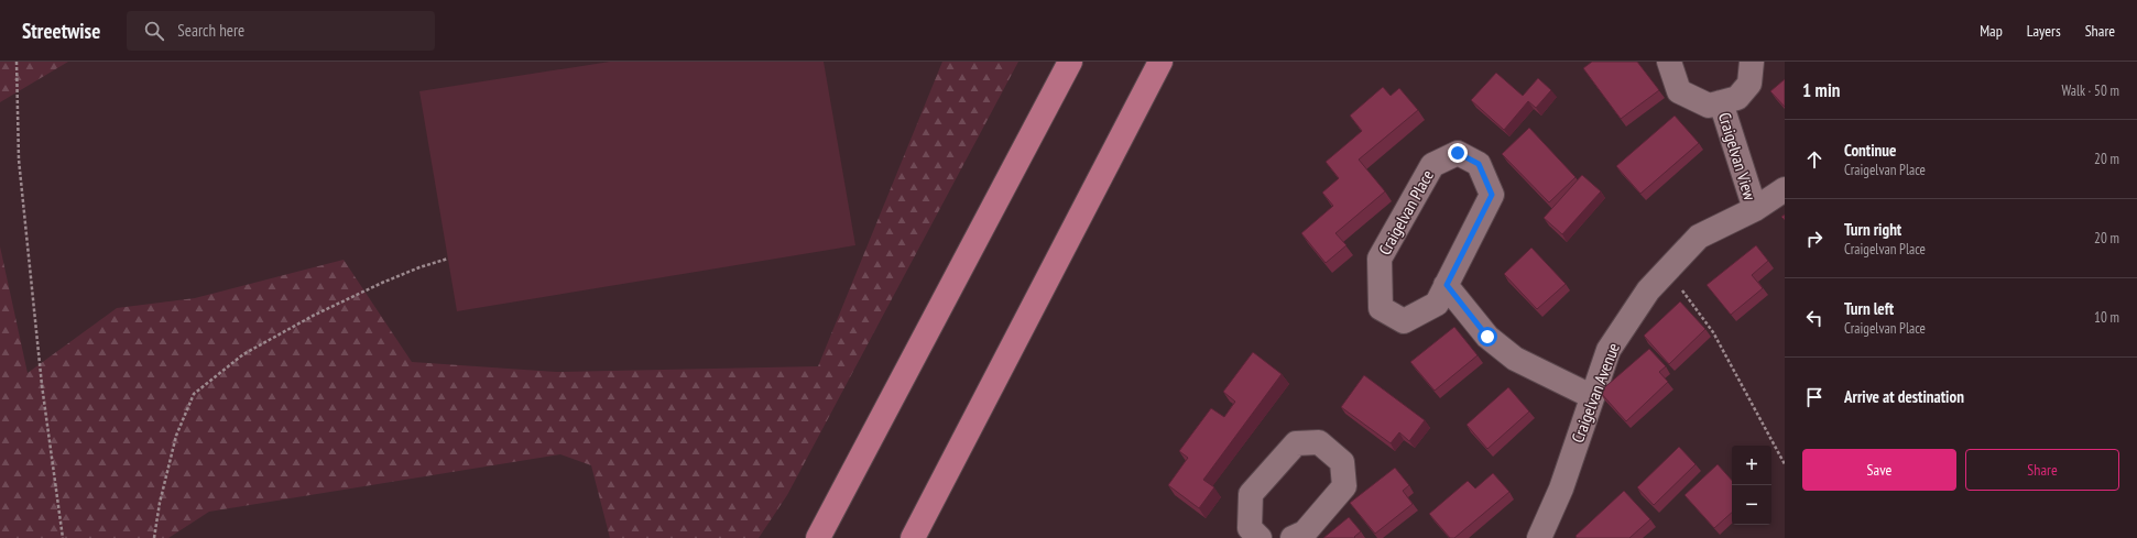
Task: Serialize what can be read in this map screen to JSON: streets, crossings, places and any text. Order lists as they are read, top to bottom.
{
  "streets": {
    "street": ["Craigelvan View", "Craigelvan Place", "Craigelvan Avenue"]
  },
  "crossings": [
    ["Craigelvan View", "Craigelvan Avenue"]
  ],
  "page": {
    "header": "Streetwise",
    "search": "Search here",
    "nav": ["Map", "Layers", "Share"],
    "heading": ["1 min", "Walk · 50 m"],
    "list": [
      ["Continue", "Craigelvan Place", "20 m"],
      ["Turn right", "Craigelvan Place", "20 m"],
      ["Turn left", "Craigelvan Place", "10 m"],
      "Arrive at destination"
    ],
    "buttons": ["Save", "Share"],
    "map_buttons": ["+", "−"]
  }
}
